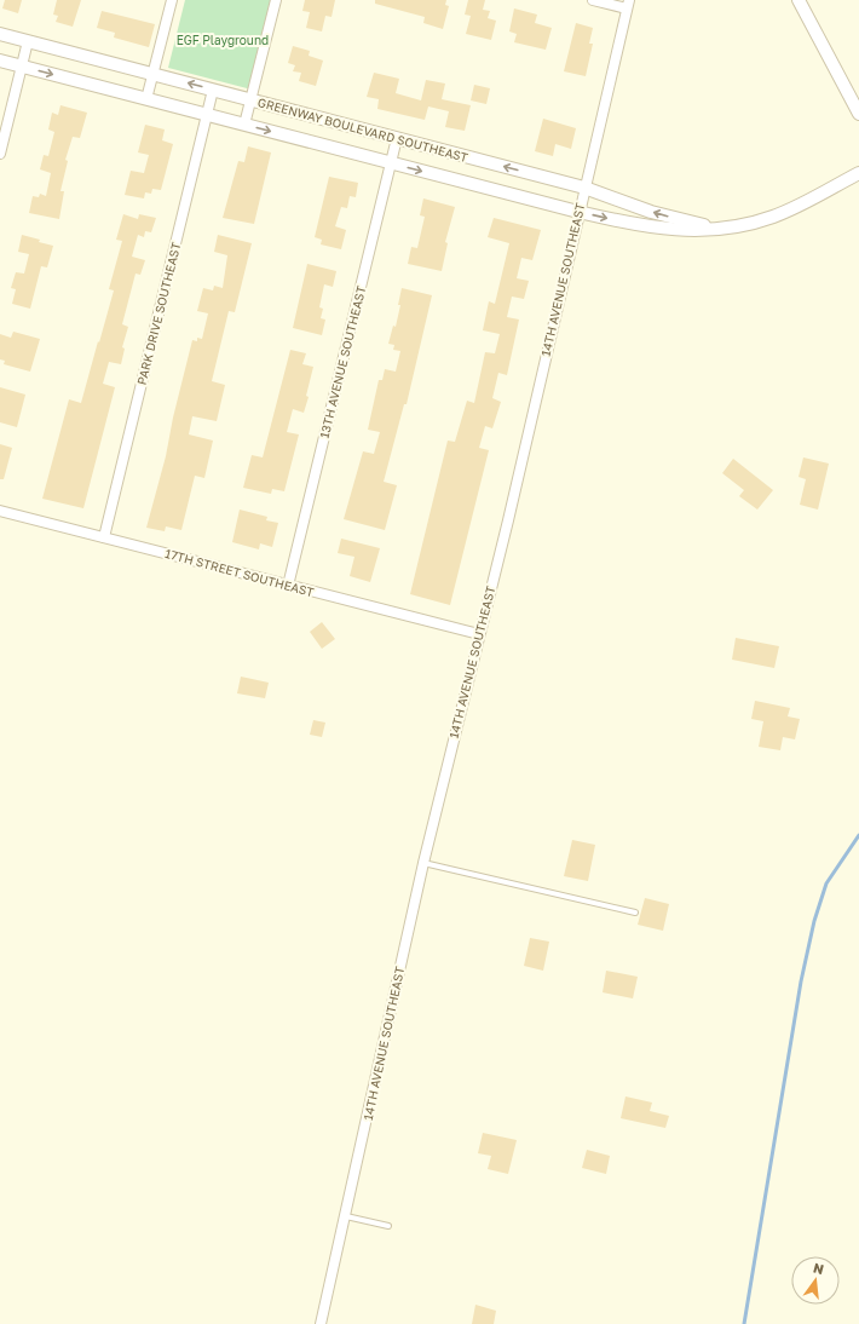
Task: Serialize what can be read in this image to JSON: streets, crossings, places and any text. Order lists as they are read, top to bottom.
{
  "streets": {
    "street": [
      "GREENWAY BOULEVARD SOUTHEAST",
      "14TH AVENUE SOUTHEAST",
      "PARK DRIVE SOUTHEAST",
      "13TH AVENUE SOUTHEAST",
      "17TH STREET SOUTHEAST"
    ]
  },
  "crossings": [
    ["GREENWAY BOULEVARD SOUTHEAST", "14TH AVENUE SOUTHEAST"],
    ["GREENWAY BOULEVARD SOUTHEAST", "PARK DRIVE SOUTHEAST"],
    ["GREENWAY BOULEVARD SOUTHEAST", "13TH AVENUE SOUTHEAST"],
    ["14TH AVENUE SOUTHEAST", "17TH STREET SOUTHEAST"],
    ["PARK DRIVE SOUTHEAST", "17TH STREET SOUTHEAST"],
    ["13TH AVENUE SOUTHEAST", "17TH STREET SOUTHEAST"]
  ],
  "parks": ["EGF Playground"],
  "north": "top"
}
